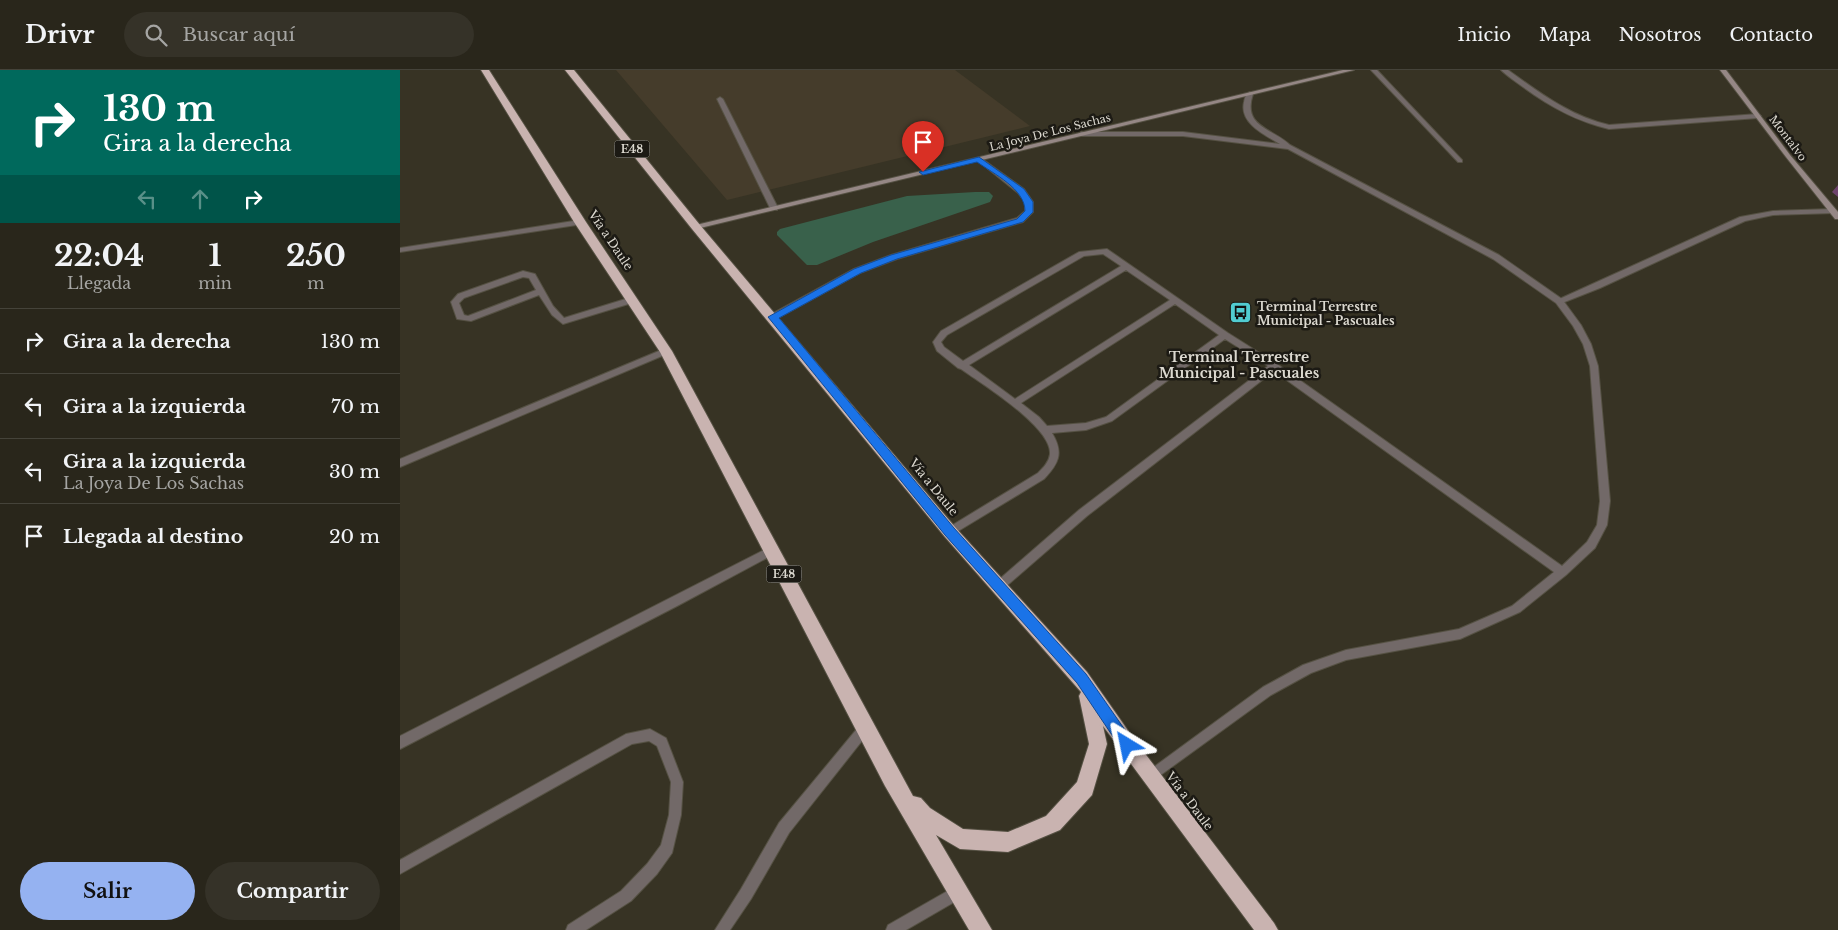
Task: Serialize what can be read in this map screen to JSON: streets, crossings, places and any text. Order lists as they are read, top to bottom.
{
  "streets": {
    "highway": ["E48", "Vía a Daule"],
    "street": ["La Joya De Los Sachas", "Montalvo"]
  },
  "crossings": [
    ["La Joya De Los Sachas", "Vía a Daule"]
  ],
  "districts": ["Terminal Terrestre Municipal - Pascuales"],
  "places": {
    "bus stop": ["Terminal Terrestre Municipal - Pascuales"]
  },
  "page": {
    "header": "Drivr",
    "search": "Buscar aquí",
    "nav": [
      "Inicio",
      "Mapa",
      "Nosotros",
      "Contacto"
    ],
    "turn": ["130 m", "Gira a la derecha"],
    "eta": [
      "22:04",
      "Llegada",
      "1",
      "min",
      "250",
      "m"
    ],
    "list": [
      {
        "name": "Gira a la derecha",
        "value": "130 m"
      },
      {
        "name": "Gira a la izquierda",
        "value": "70 m"
      },
      {
        "name": "Gira a la izquierda",
        "note": "La Joya De Los Sachas",
        "value": "30 m"
      },
      {
        "name": "Llegada al destino",
        "value": "20 m"
      }
    ],
    "buttons": ["Salir", "Compartir"]
  }
}
